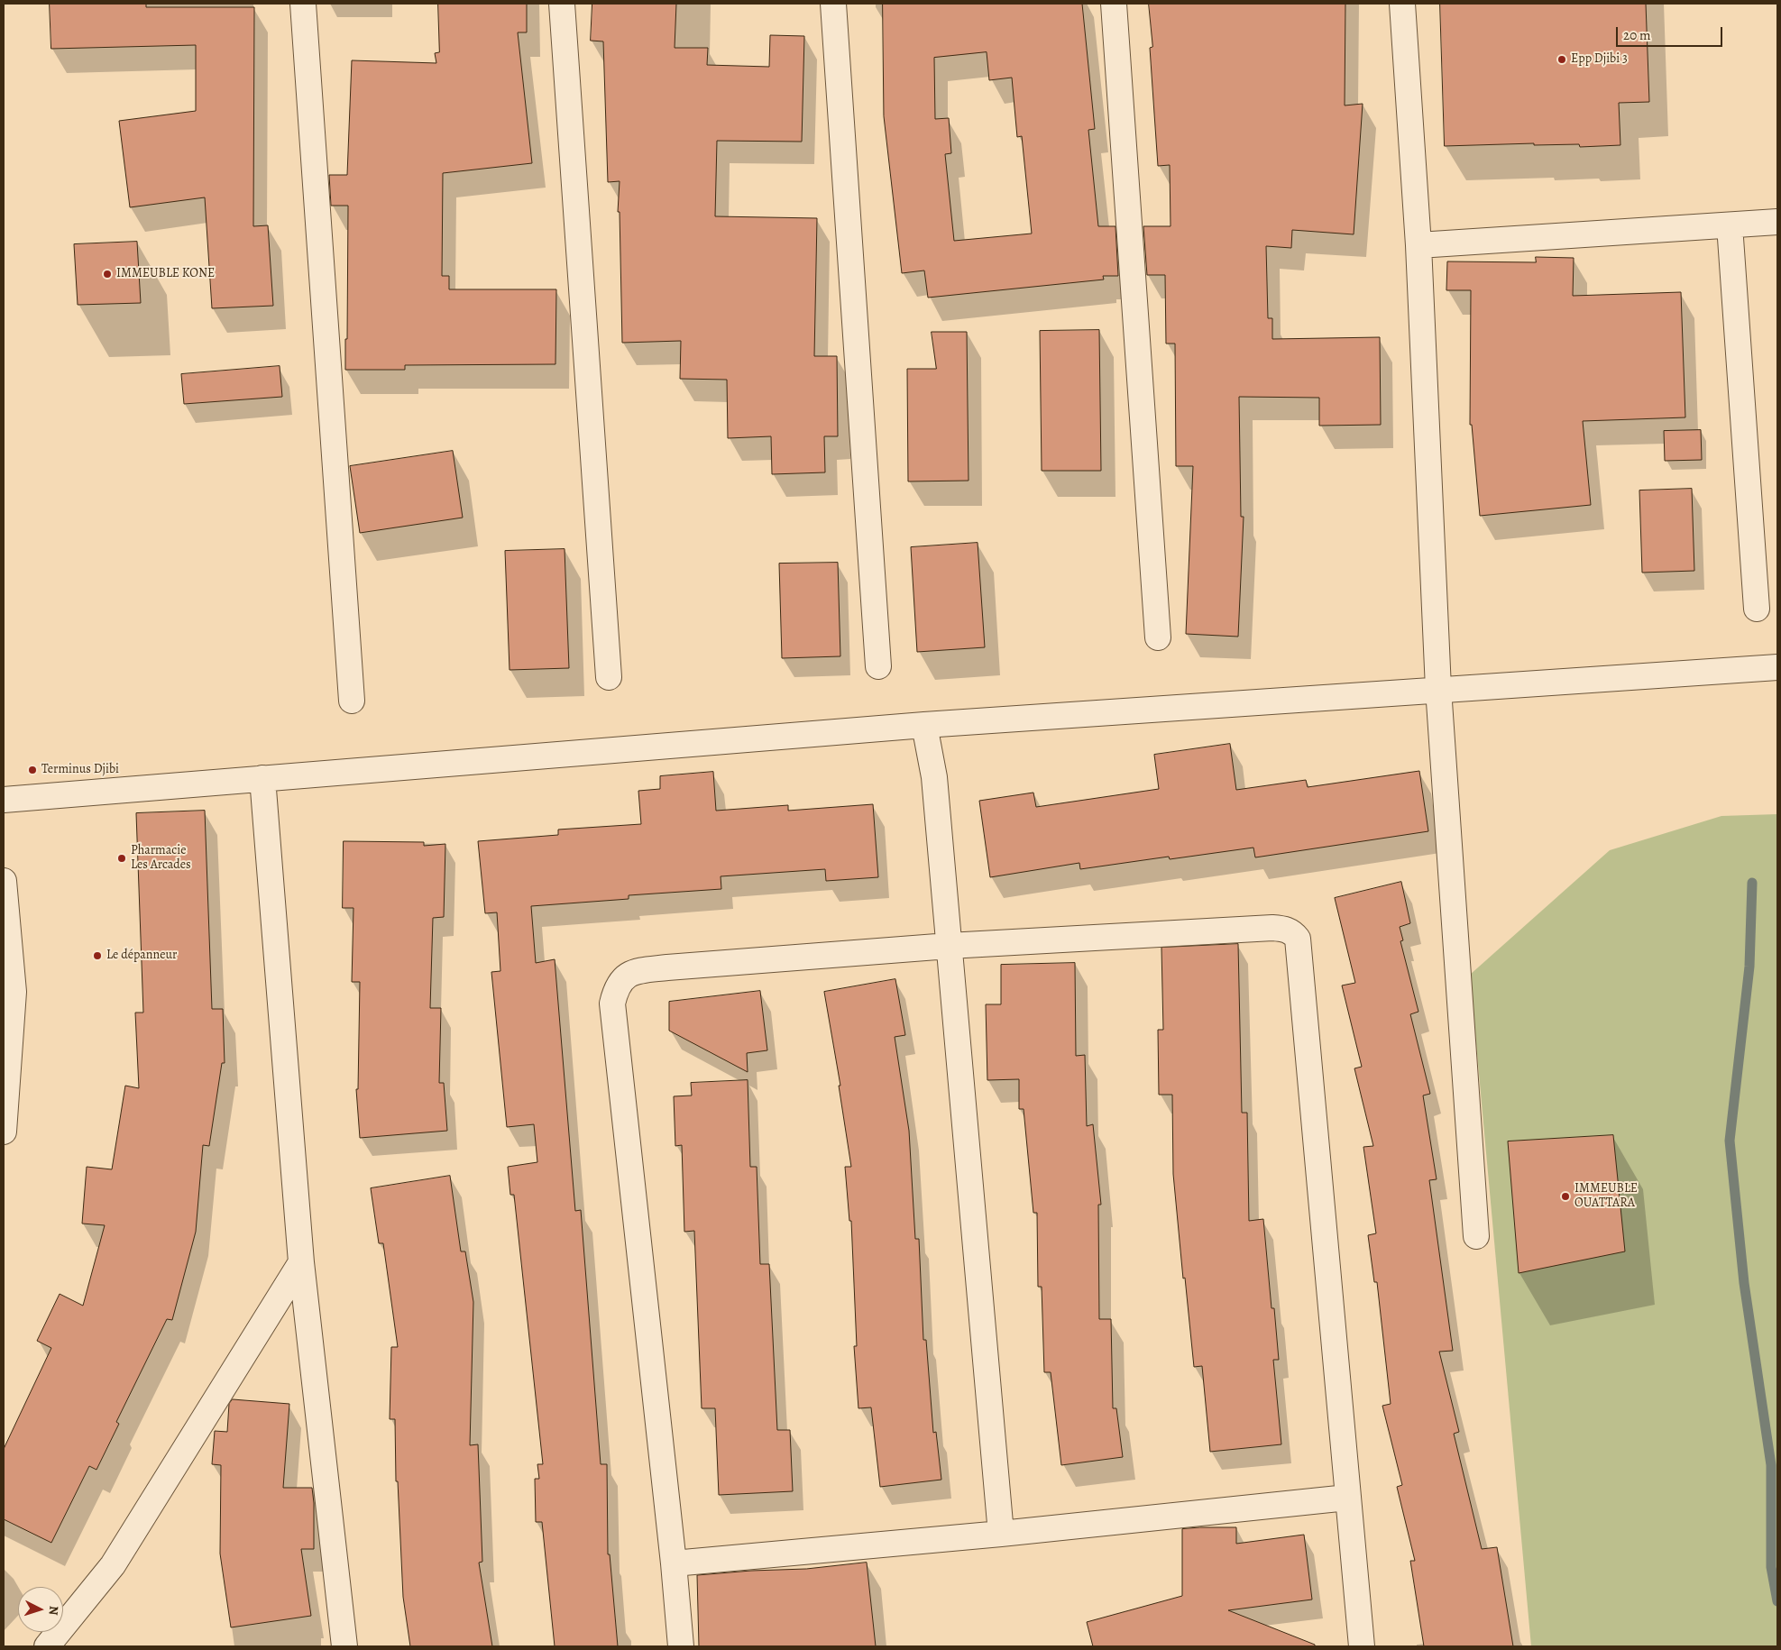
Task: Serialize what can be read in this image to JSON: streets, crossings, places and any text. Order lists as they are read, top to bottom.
{
  "places": [
    "Epp Djibi 3",
    "IMMEUBLE KONE",
    "Terminus Djibi",
    "Pharmacie Les Arcades",
    "Le dépanneur",
    "IMMEUBLE OUATTARA"
  ],
  "scale_bar": "20 m",
  "north": "right"
}
